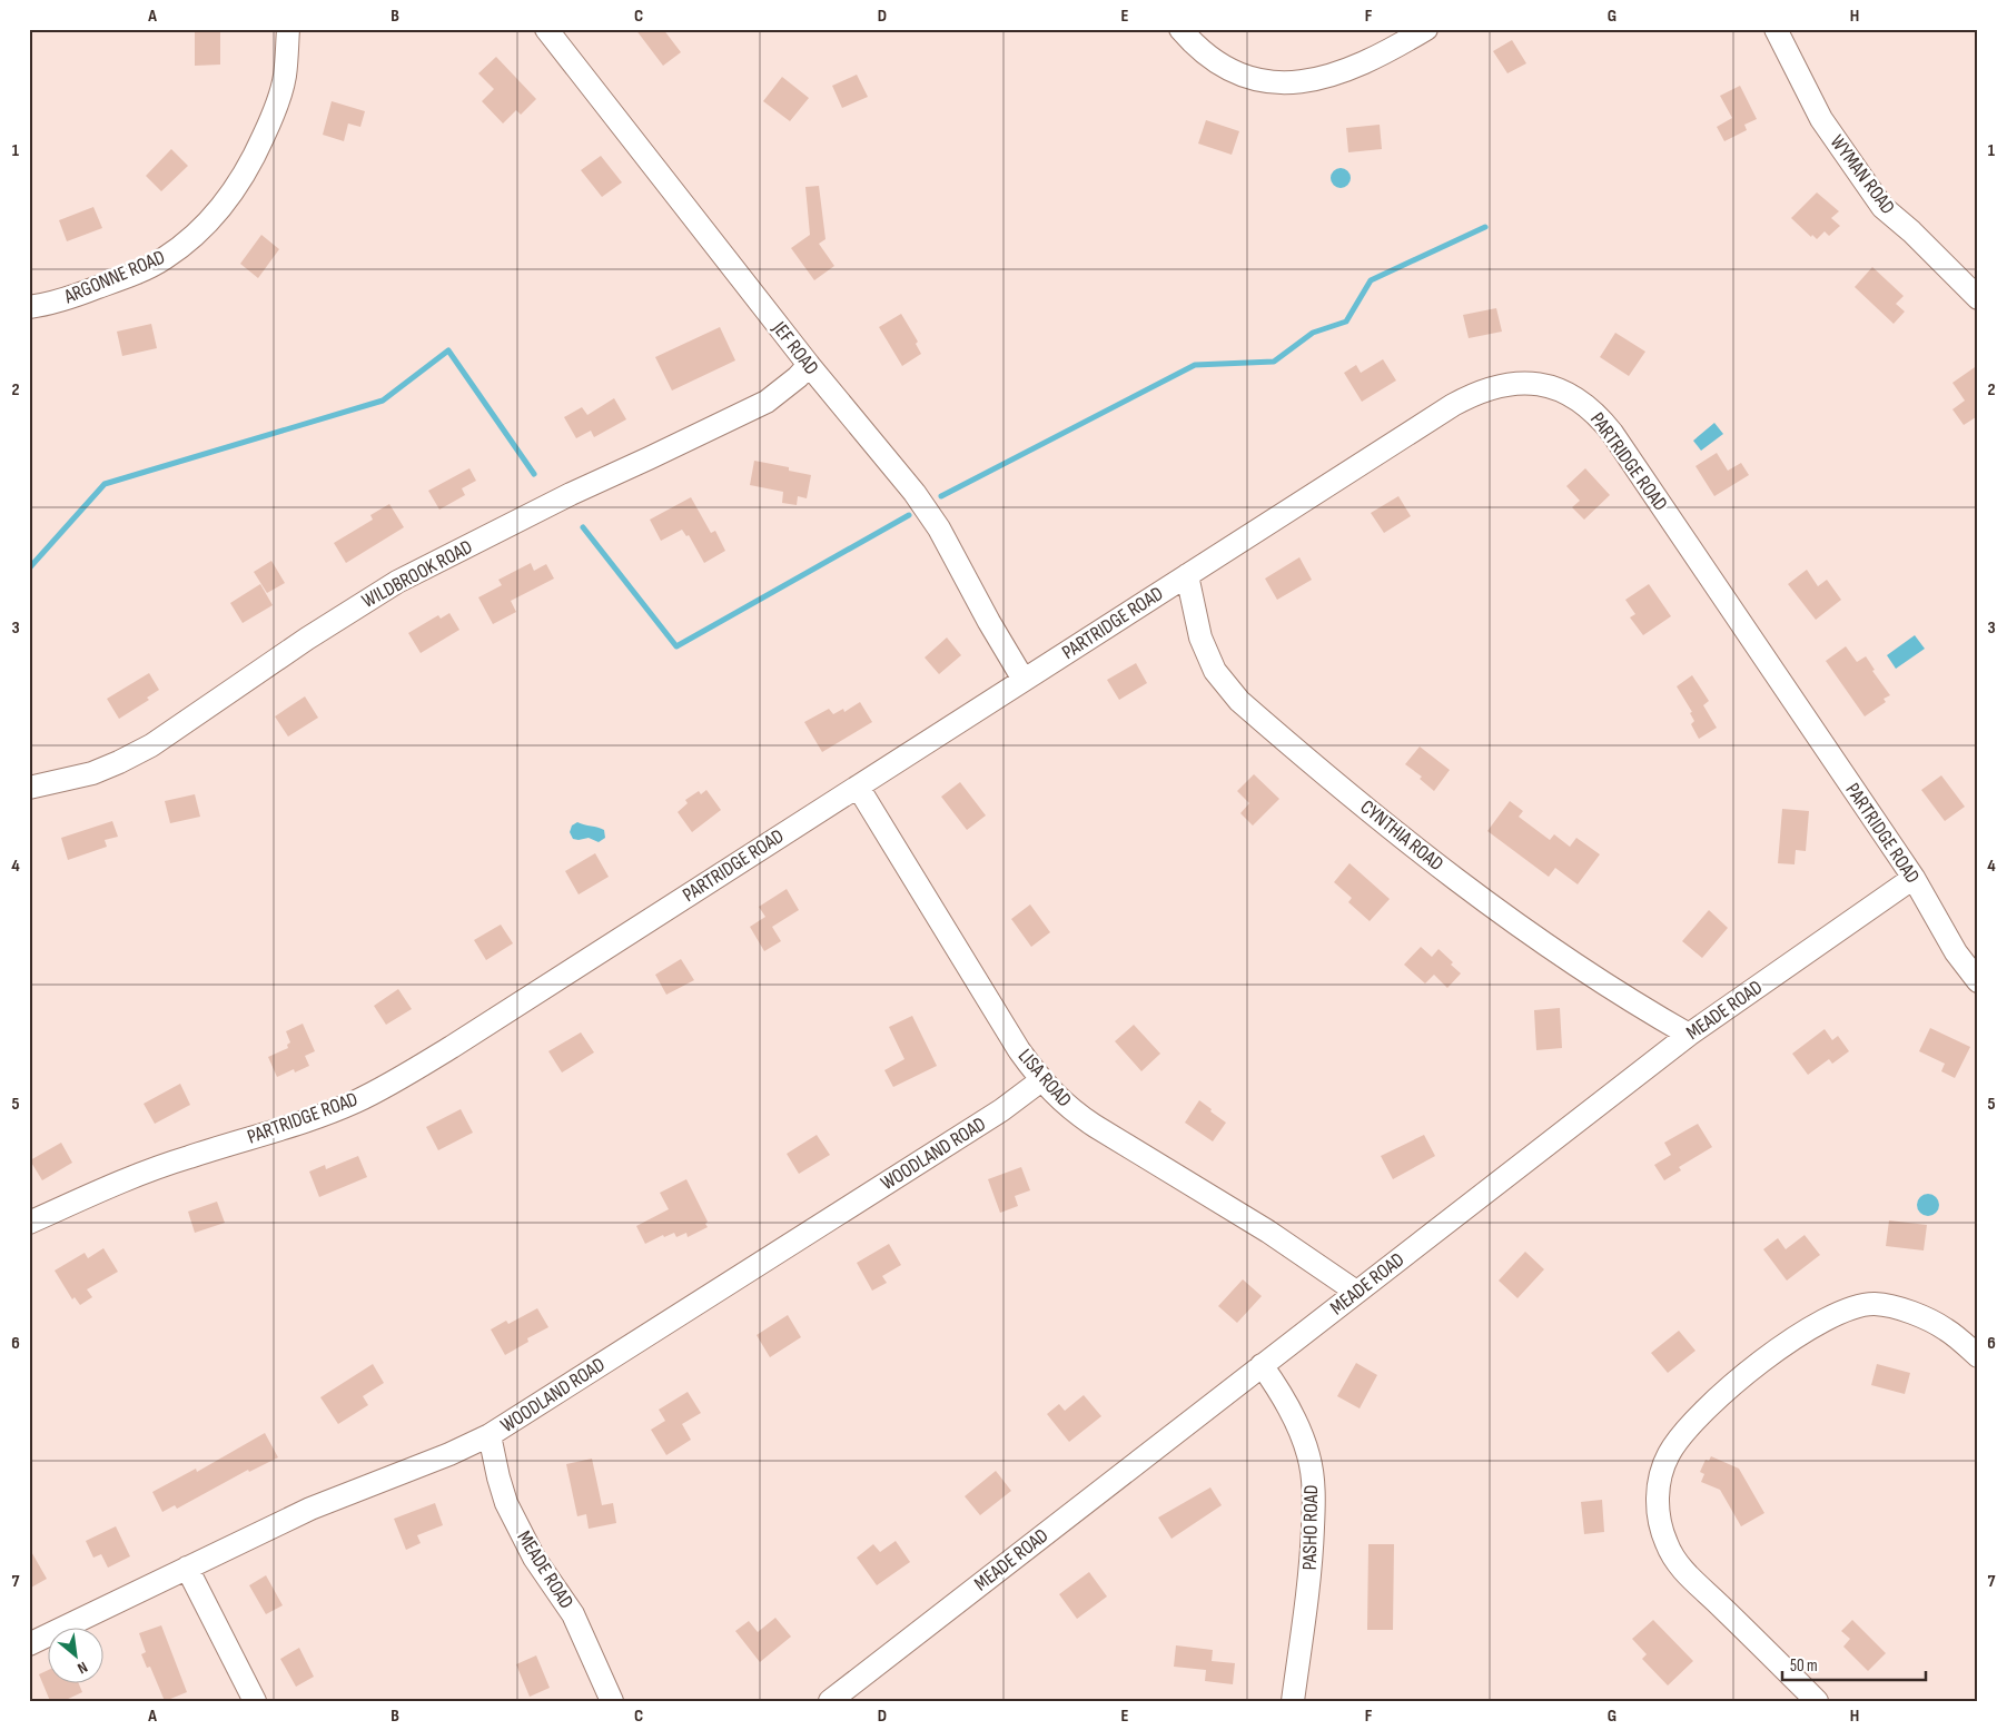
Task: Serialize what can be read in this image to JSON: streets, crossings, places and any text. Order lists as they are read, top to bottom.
{
  "streets": {
    "street": [
      "WYMAN ROAD",
      "ARGONNE ROAD",
      "JEF ROAD",
      "PARTRIDGE ROAD",
      "WILDBROOK ROAD",
      "CYNTHIA ROAD",
      "MEADE ROAD",
      "LISA ROAD",
      "WOODLAND ROAD",
      "PASHO ROAD"
    ]
  },
  "crossings": [
    ["JEF ROAD", "PARTRIDGE ROAD"],
    ["JEF ROAD", "WILDBROOK ROAD"],
    ["PARTRIDGE ROAD", "CYNTHIA ROAD"],
    ["PARTRIDGE ROAD", "MEADE ROAD"],
    ["PARTRIDGE ROAD", "LISA ROAD"],
    ["CYNTHIA ROAD", "MEADE ROAD"],
    ["MEADE ROAD", "LISA ROAD"],
    ["MEADE ROAD", "WOODLAND ROAD"],
    ["MEADE ROAD", "PASHO ROAD"],
    ["LISA ROAD", "WOODLAND ROAD"]
  ],
  "scale_bar": "50 m",
  "north": "bottom right",
  "grid": {
    "columns": [
      "A",
      "B",
      "C",
      "D",
      "E",
      "F",
      "G",
      "H"
    ],
    "rows": [
      "1",
      "2",
      "3",
      "4",
      "5",
      "6",
      "7"
    ]
  }
}
